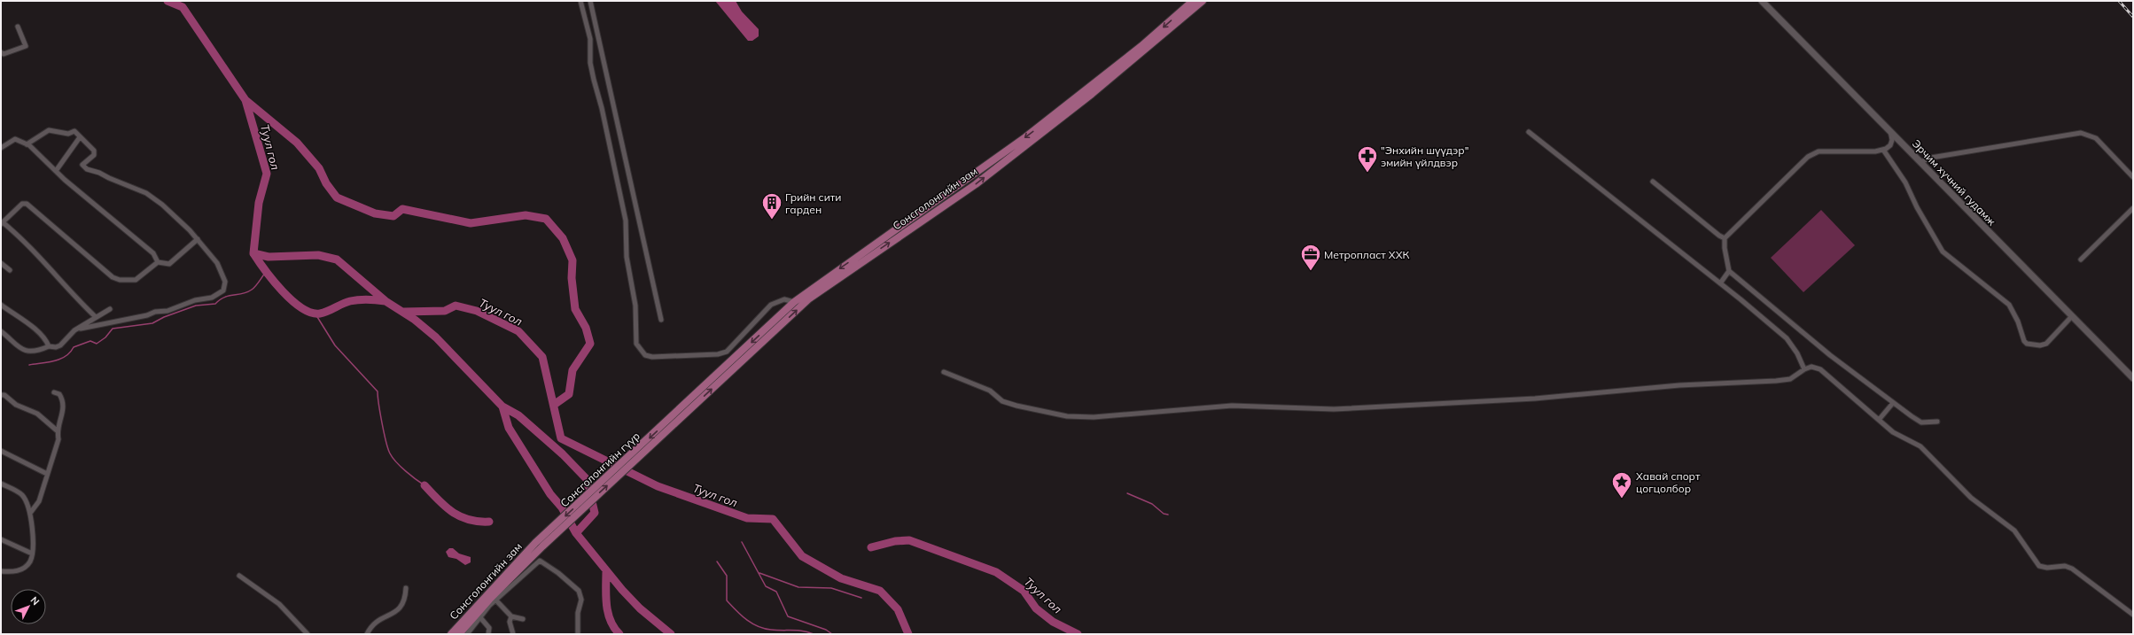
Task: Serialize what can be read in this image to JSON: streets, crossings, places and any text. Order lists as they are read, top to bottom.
{
  "streets": {
    "main road": ["Эрчим хүчний гудамж", "Сонсголонгийн зам", "Сонсголонгийн гүүр"]
  },
  "crossings": [
    ["Сонсголонгийн зам", "Сонсголонгийн гүүр"]
  ],
  "water": ["Туул гол"],
  "places": {
    "pharmacy": ["\"Энхийн шүүдэр\" эмийн үйлдвэр"],
    "building": ["Грийн сити гарден"],
    "office": ["Метропласт ХХК"],
    "place": ["Хавай спорт цогцолбор"]
  },
  "north": "top right"
}
